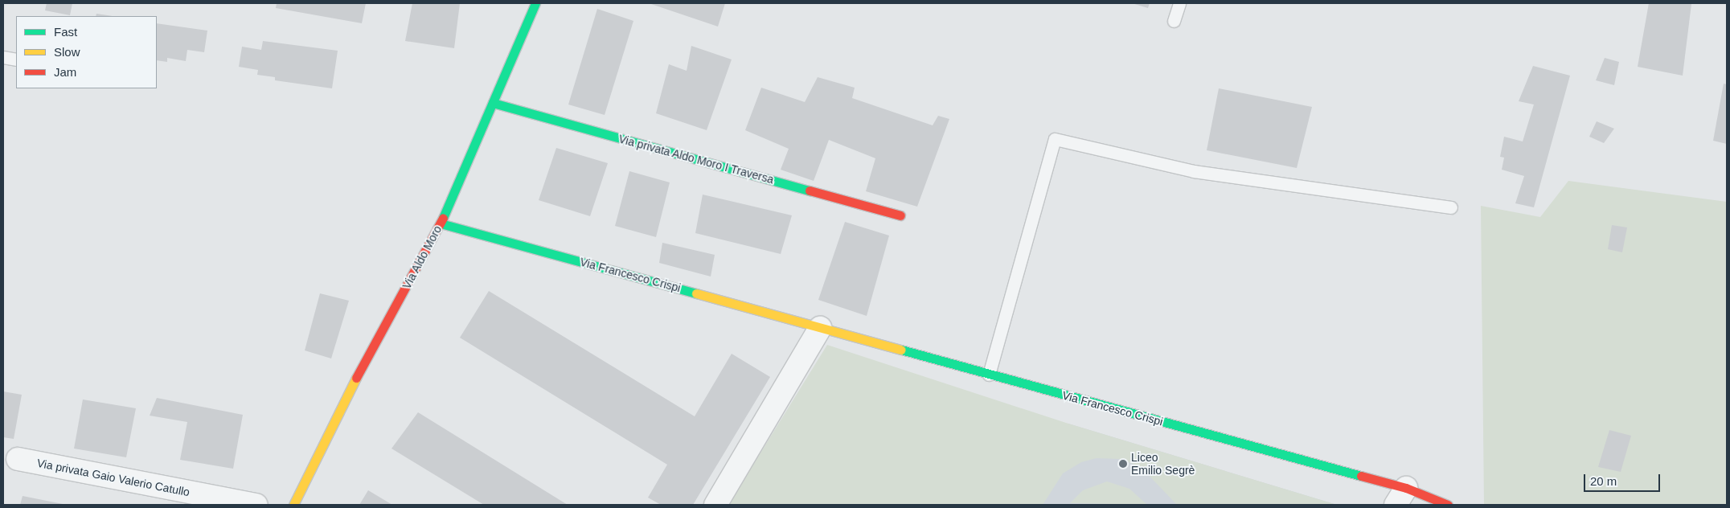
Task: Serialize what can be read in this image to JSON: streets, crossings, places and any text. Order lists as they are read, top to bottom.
{
  "streets": {
    "street": [
      "Via privata Aldo Moro I Traversa",
      "Via Aldo Moro",
      "Via Francesco Crispi",
      "Via privata Gaio Valerio Catullo"
    ]
  },
  "crossings": [
    ["Via privata Aldo Moro I Traversa", "Via Aldo Moro"],
    ["Via Aldo Moro", "Via Francesco Crispi"]
  ],
  "places": ["Liceo Emilio Segrè"],
  "legend": ["Fast", "Slow", "Jam"],
  "scale_bar": "20 m"
}
